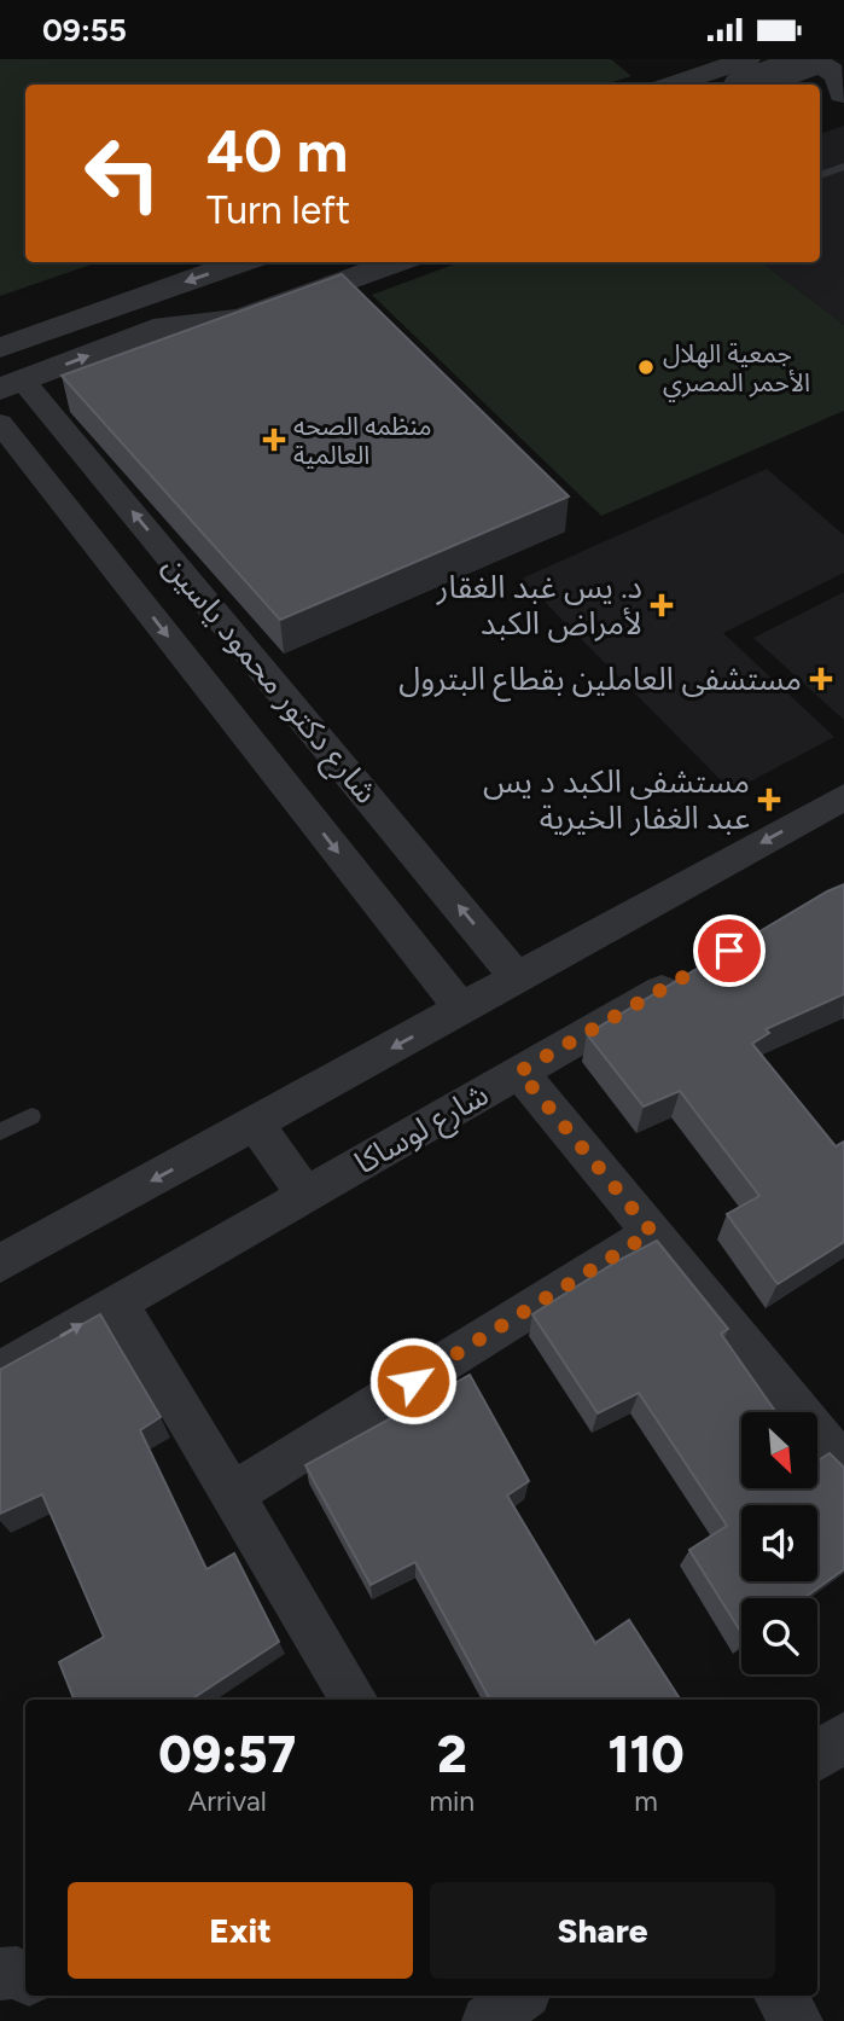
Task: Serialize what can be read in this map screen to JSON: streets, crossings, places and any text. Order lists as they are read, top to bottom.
{
  "streets": {
    "street": ["شارع دكتور محمود ياسين", "شارع لوساكا"]
  },
  "places": {
    "other": ["جمعية الهلال الأحمر المصري"],
    "health": [
      "منظمه الصحه العالمية",
      "د. يس غبد الغقار لأمراض الكبد",
      "مستشفى العاملين بقطاع البترول",
      "مستشفى الكبد د يس عبد الغفار الخيرية"
    ]
  },
  "north": "bottom right",
  "page": {
    "status": "09:55",
    "turn": ["40 m", "Turn left"],
    "eta": [
      "09:57",
      "Arrival",
      "2",
      "min",
      "110",
      "m"
    ],
    "buttons": ["Exit", "Share"]
  }
}
